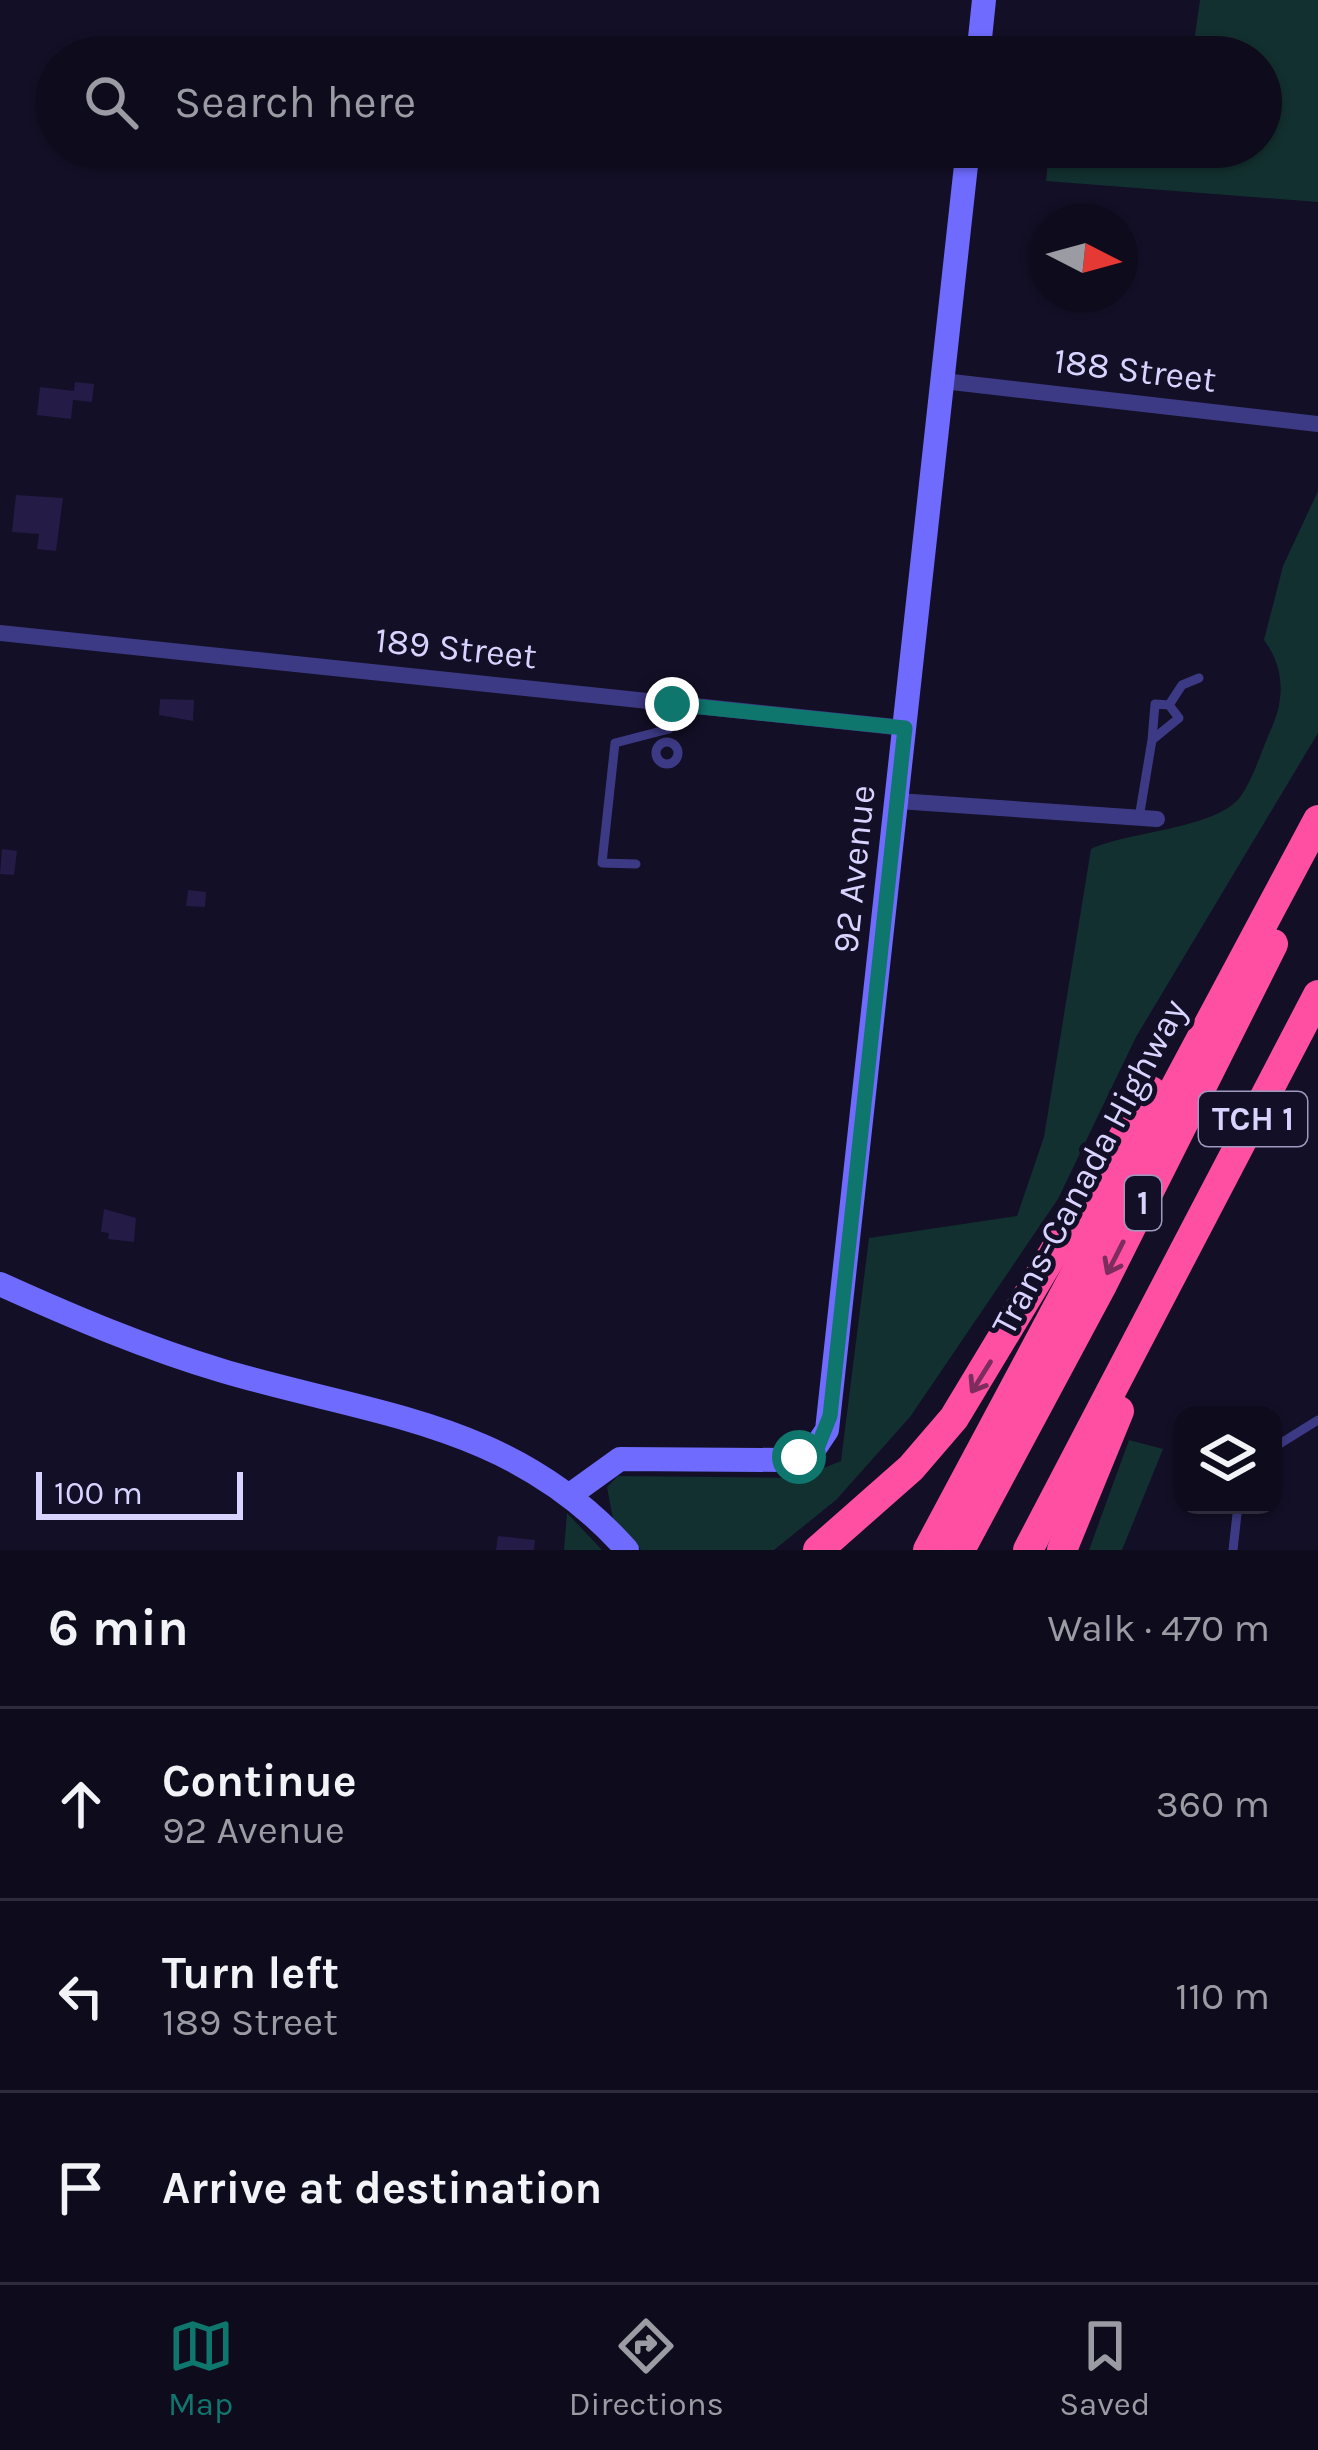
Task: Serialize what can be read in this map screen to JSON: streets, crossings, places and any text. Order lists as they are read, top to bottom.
{
  "streets": {
    "highway": ["TCH 1", "Trans-Canada Highway", "1"],
    "street": ["188 Street", "189 Street", "92 Avenue"]
  },
  "crossings": [
    ["188 Street", "92 Avenue"],
    ["189 Street", "92 Avenue"]
  ],
  "scale_bar": "100 m",
  "north": "right",
  "page": {
    "search": "Search here",
    "scale": "100 m",
    "heading": ["6 min", "Walk · 470 m"],
    "list": [
      ["Continue", "92 Avenue", "360 m"],
      ["Turn left", "189 Street", "110 m"],
      "Arrive at destination"
    ],
    "nav": ["Map", "Directions", "Saved"]
  }
}
